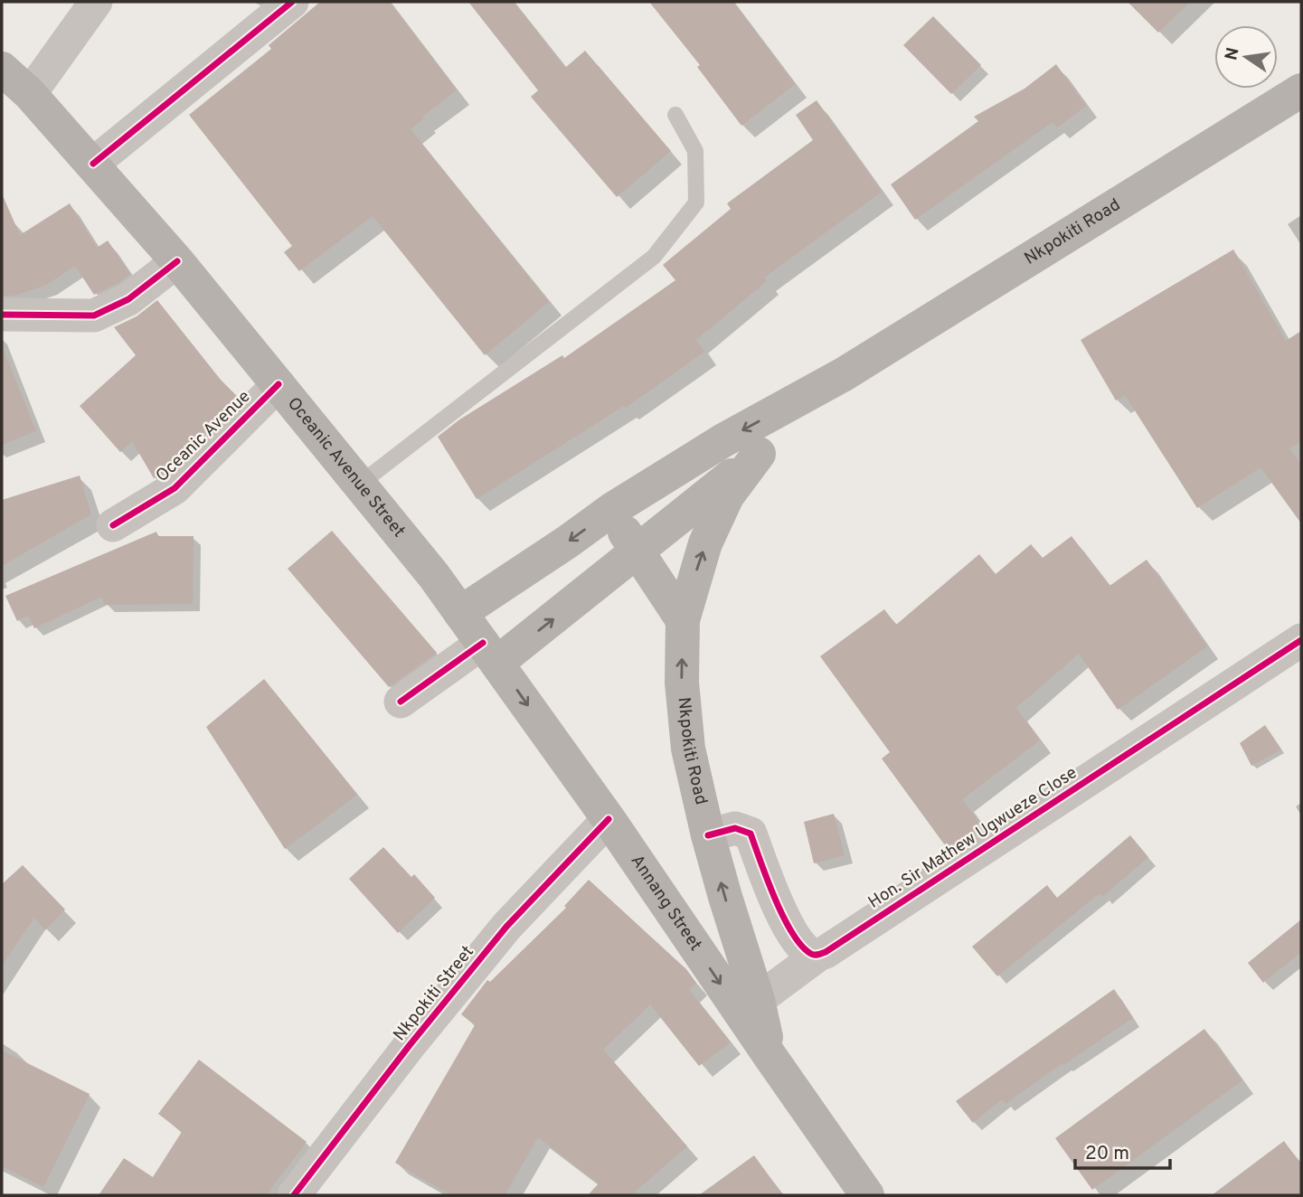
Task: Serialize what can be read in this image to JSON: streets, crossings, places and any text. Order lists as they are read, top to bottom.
{
  "streets": {
    "main road": ["Nkpokiti Road", "Oceanic Avenue Street", "Annang Street"],
    "street": ["Oceanic Avenue", "Hon. Sir Mathew Ugwueze Close", "Nkpokiti Street"]
  },
  "crossings": [
    ["Nkpokiti Road", "Hon. Sir Mathew Ugwueze Close"],
    ["Nkpokiti Road", "Annang Street"],
    ["Oceanic Avenue", "Oceanic Avenue Street"],
    ["Oceanic Avenue Street", "Annang Street"],
    ["Annang Street", "Nkpokiti Street"]
  ],
  "one_way": ["Nkpokiti Road", "Annang Street"],
  "scale_bar": "20 m",
  "north": "left"
}
